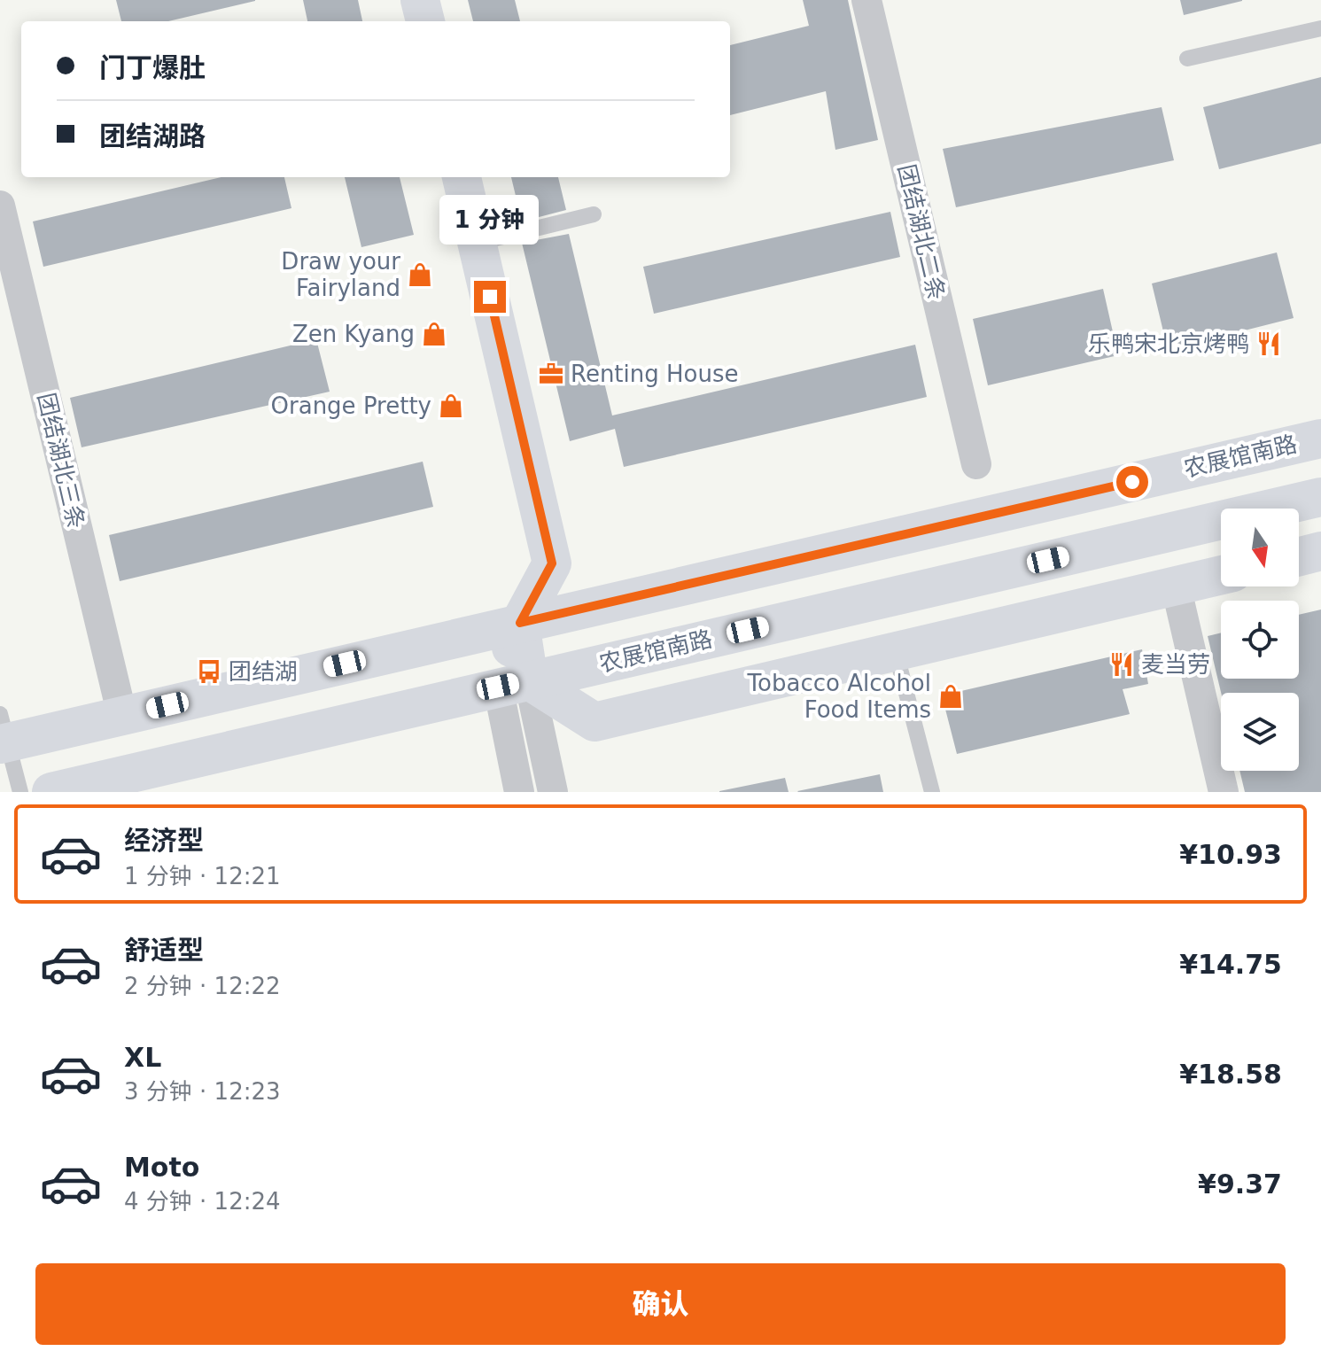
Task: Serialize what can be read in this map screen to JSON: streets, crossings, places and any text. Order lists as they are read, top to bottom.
{
  "streets": {
    "main road": ["农展馆南路"],
    "street": ["团结湖北二条", "团结湖北三条"]
  },
  "crossings": [
    ["农展馆南路", "团结湖北三条"]
  ],
  "places": {
    "shop": [
      "Draw your Fairyland",
      "Zen Kyang",
      "Orange Pretty",
      "Tobacco Alcohol Food Items"
    ],
    "restaurant": ["乐鸭宋北京烤鸭", "麦当劳"],
    "office": ["Renting House"],
    "bus stop": ["团结湖"]
  },
  "north": "bottom",
  "page": {
    "banner": ["门丁爆肚", "团结湖路"],
    "bubble": "1 分钟",
    "list": [
      {
        "name": "经济型",
        "note": "1 分钟 · 12:21",
        "value": "¥10.93"
      },
      {
        "name": "舒适型",
        "note": "2 分钟 · 12:22",
        "value": "¥14.75"
      },
      {
        "name": "XL",
        "note": "3 分钟 · 12:23",
        "value": "¥18.58"
      },
      {
        "name": "Moto",
        "note": "4 分钟 · 12:24",
        "value": "¥9.37"
      }
    ],
    "buttons": "确认"
  }
}
